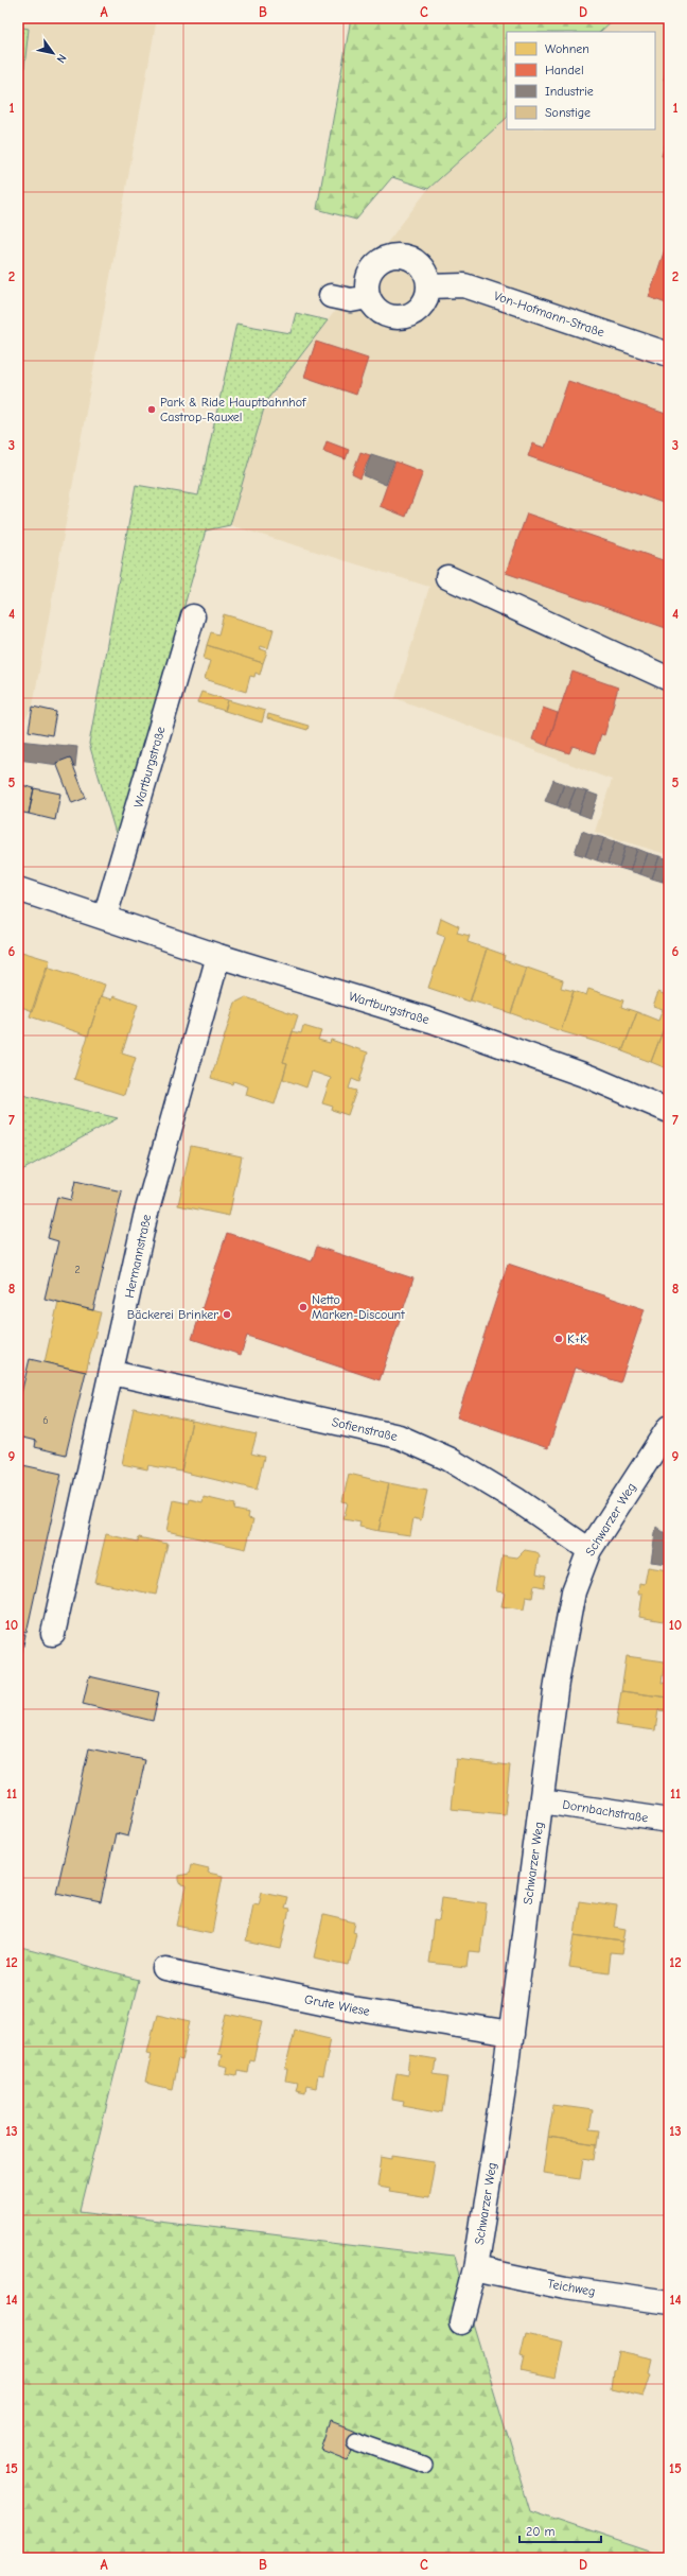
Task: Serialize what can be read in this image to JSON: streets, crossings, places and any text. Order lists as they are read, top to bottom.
{
  "streets": {
    "street": [
      "Von-Hofmann-Straße",
      "Wartburgstraße",
      "Hermannstraße",
      "Sofienstraße",
      "Schwarzer Weg",
      "Dornbachstraße",
      "Grute Wiese",
      "Teichweg"
    ]
  },
  "crossings": [
    ["Wartburgstraße", "Hermannstraße"],
    ["Hermannstraße", "Sofienstraße"],
    ["Sofienstraße", "Schwarzer Weg"],
    ["Schwarzer Weg", "Dornbachstraße"],
    ["Schwarzer Weg", "Grute Wiese"],
    ["Schwarzer Weg", "Teichweg"]
  ],
  "places": [
    "Park & Ride Hauptbahnhof Castrop-Rauxel",
    "Netto Marken-Discount",
    "Bäckerei Brinker",
    "K+K"
  ],
  "house_numbers": ["2", "6"],
  "legend": [
    "Wohnen",
    "Handel",
    "Industrie",
    "Sonstige"
  ],
  "scale_bar": "20 m",
  "north": "bottom right",
  "grid": {
    "columns": [
      "A",
      "B",
      "C",
      "D"
    ],
    "rows": [
      "1",
      "2",
      "3",
      "4",
      "5",
      "6",
      "7",
      "8",
      "9",
      "10",
      "11",
      "12",
      "13",
      "14",
      "15"
    ]
  }
}
